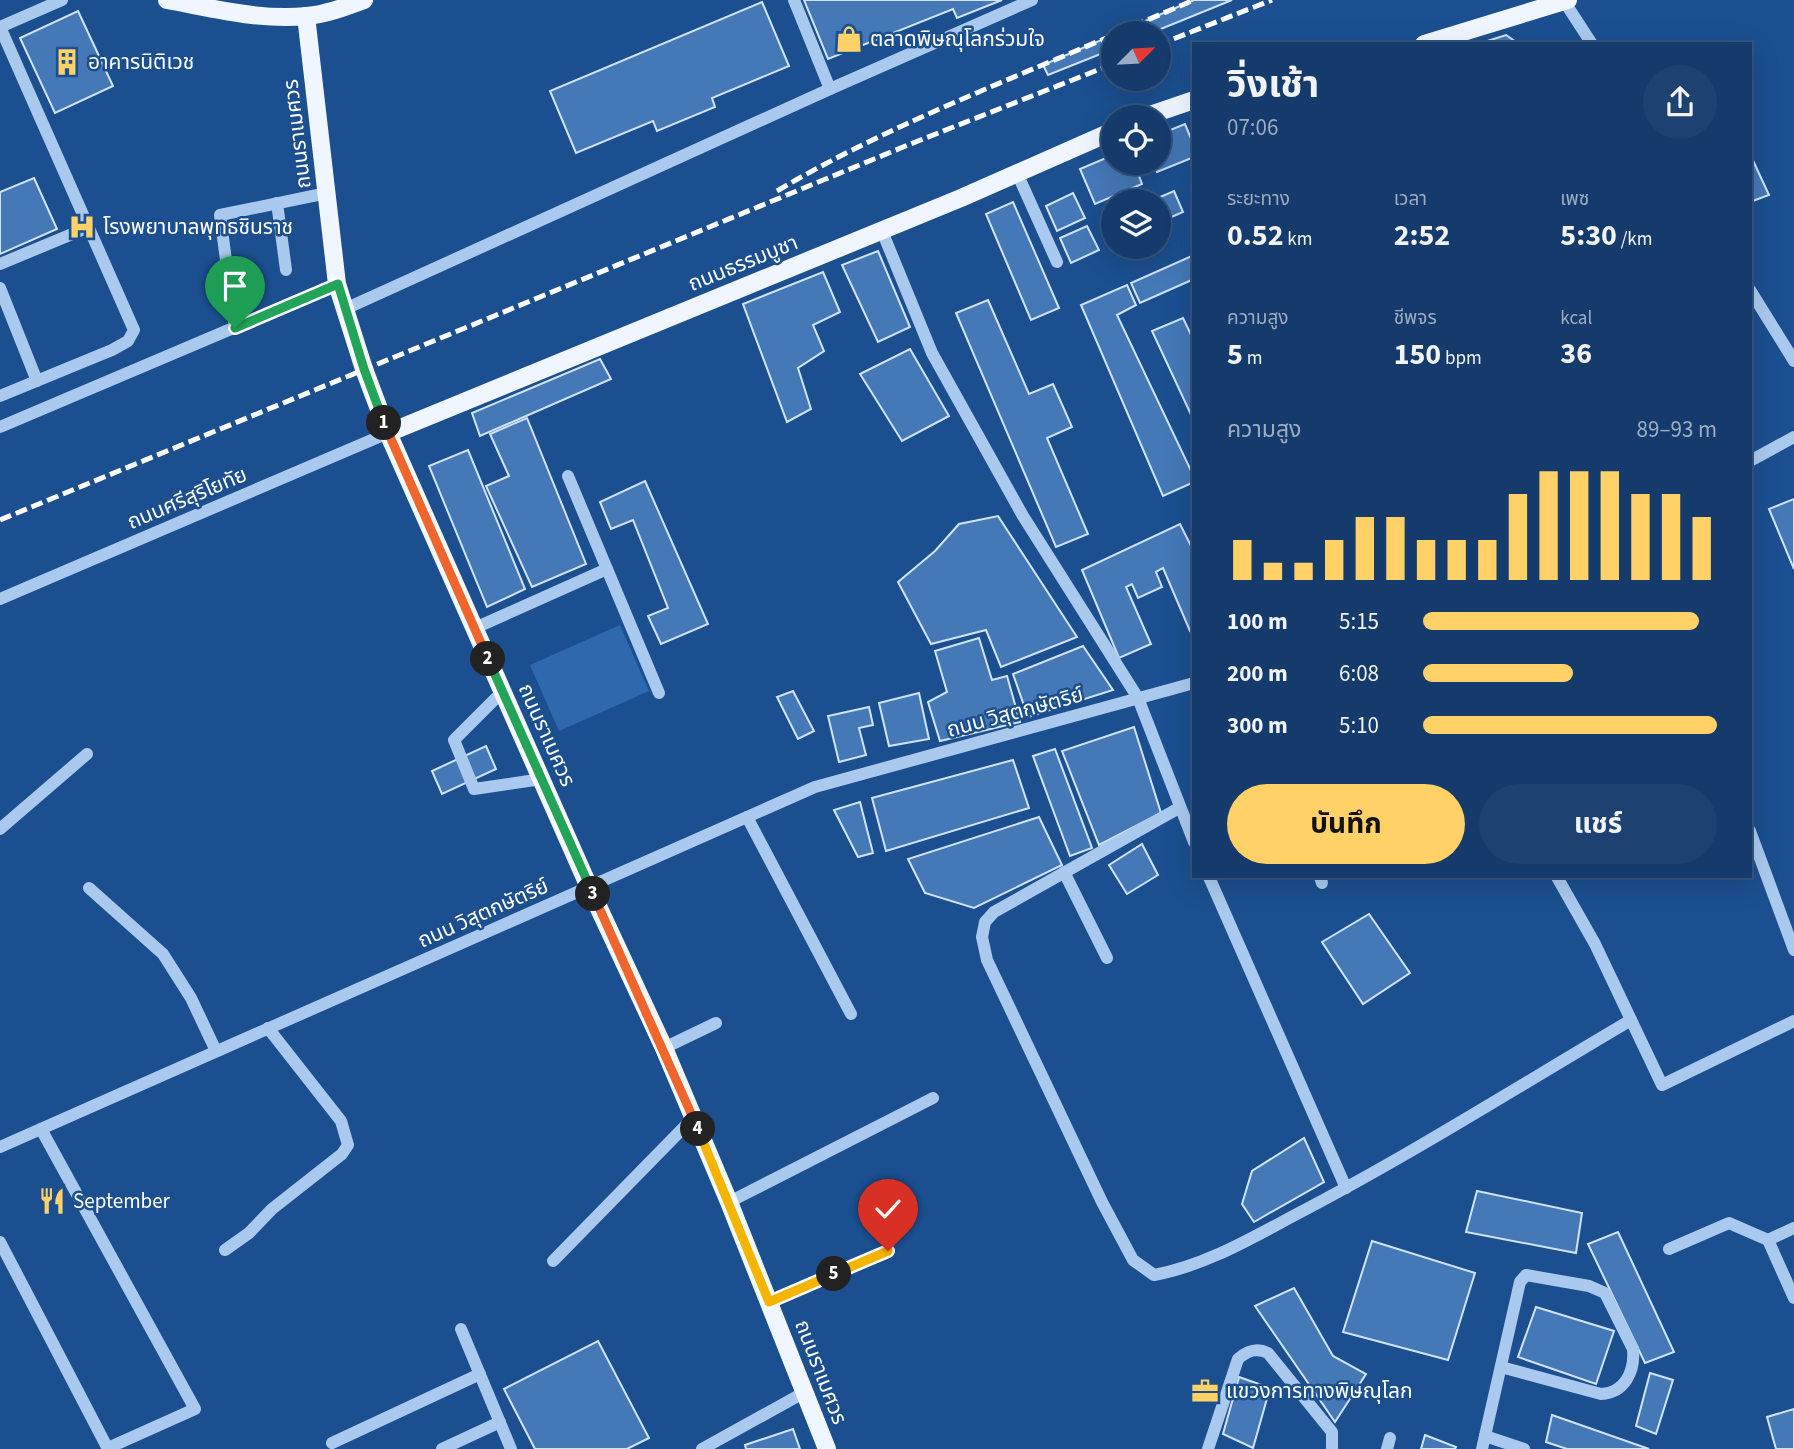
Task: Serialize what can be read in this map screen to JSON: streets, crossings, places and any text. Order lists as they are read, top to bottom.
{
  "streets": {
    "main road": ["ถนนราเมศวร", "ถนนธรรมบูชา"],
    "street": ["ถนนศรีสุริโยทัย", "ถนน วิสุตกษัตริย์"]
  },
  "crossings": [
    ["ถนนราเมศวร", "ถนนธรรมบูชา"],
    ["ถนนราเมศวร", "ถนนศรีสุริโยทัย"],
    ["ถนนราเมศวร", "ถนน วิสุตกษัตริย์"],
    ["ถนนธรรมบูชา", "ถนนศรีสุริโยทัย"]
  ],
  "places": {
    "shop": ["ตลาดพิษณุโลกร่วมใจ"],
    "building": ["อาคารนิติเวช"],
    "hospital": ["โรงพยาบาลพุทธชินราช"],
    "restaurant": ["September"],
    "office": ["แขวงการทางพิษณุโลก"]
  },
  "north": "top right",
  "page": {
    "heading": ["วิ่งเช้า", "07:06"],
    "stats": [
      ["ระยะทาง", "0.52 km"],
      ["เวลา", "2:52"],
      ["เพซ", "5:30 /km"],
      ["ความสูง", "5 m"],
      ["ชีพจร", "150 bpm"],
      ["kcal", "36"]
    ],
    "chart": ["ความสูง", "89–93 m"],
    "pins": [
      "1",
      "2",
      "3",
      "4",
      "5"
    ],
    "list": [
      {
        "name": "100 m",
        "note": "5:15"
      },
      {
        "name": "200 m",
        "note": "6:08"
      },
      {
        "name": "300 m",
        "note": "5:10"
      }
    ],
    "buttons": ["บันทึก", "แชร์"]
  }
}
